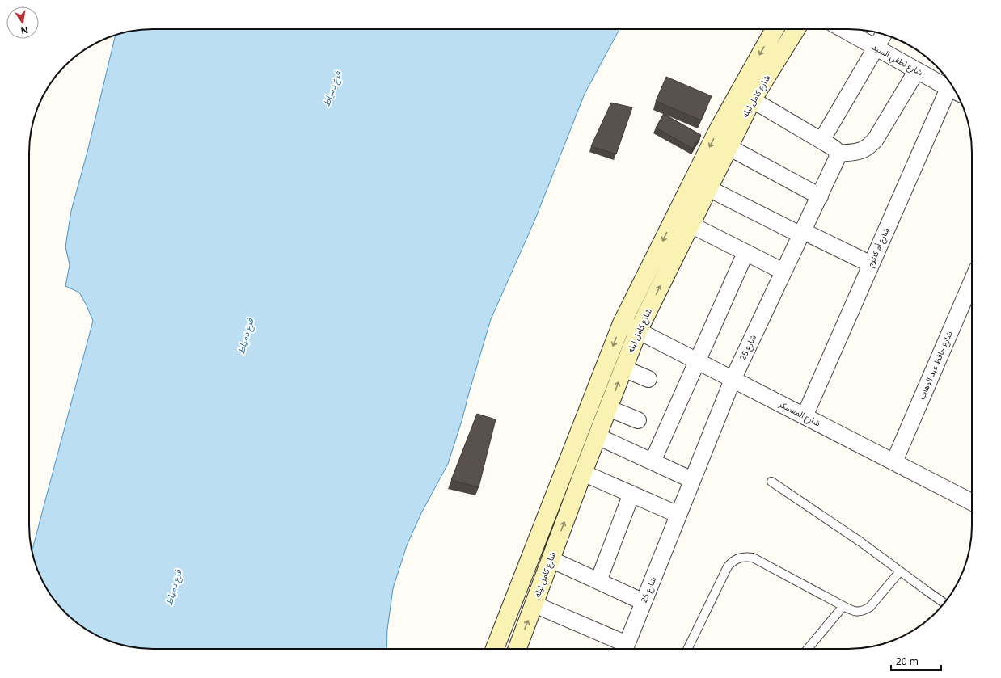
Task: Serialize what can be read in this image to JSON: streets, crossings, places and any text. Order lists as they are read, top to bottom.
{
  "streets": {
    "street": [
      "شارع لطفي السيد",
      "شارع كامل ليله",
      "شارع أم كلثوم",
      "شارع 25",
      "شارع حافظ عبد الوهاب",
      "شارع المعسكر"
    ]
  },
  "crossings": [
    ["شارع كامل ليله", "شارع المعسكر"],
    ["شارع أم كلثوم", "شارع المعسكر"],
    ["شارع 25", "شارع المعسكر"],
    ["شارع حافظ عبد الوهاب", "شارع المعسكر"]
  ],
  "water": ["فرع دمياط"],
  "scale_bar": "20 m",
  "north": "bottom"
}
